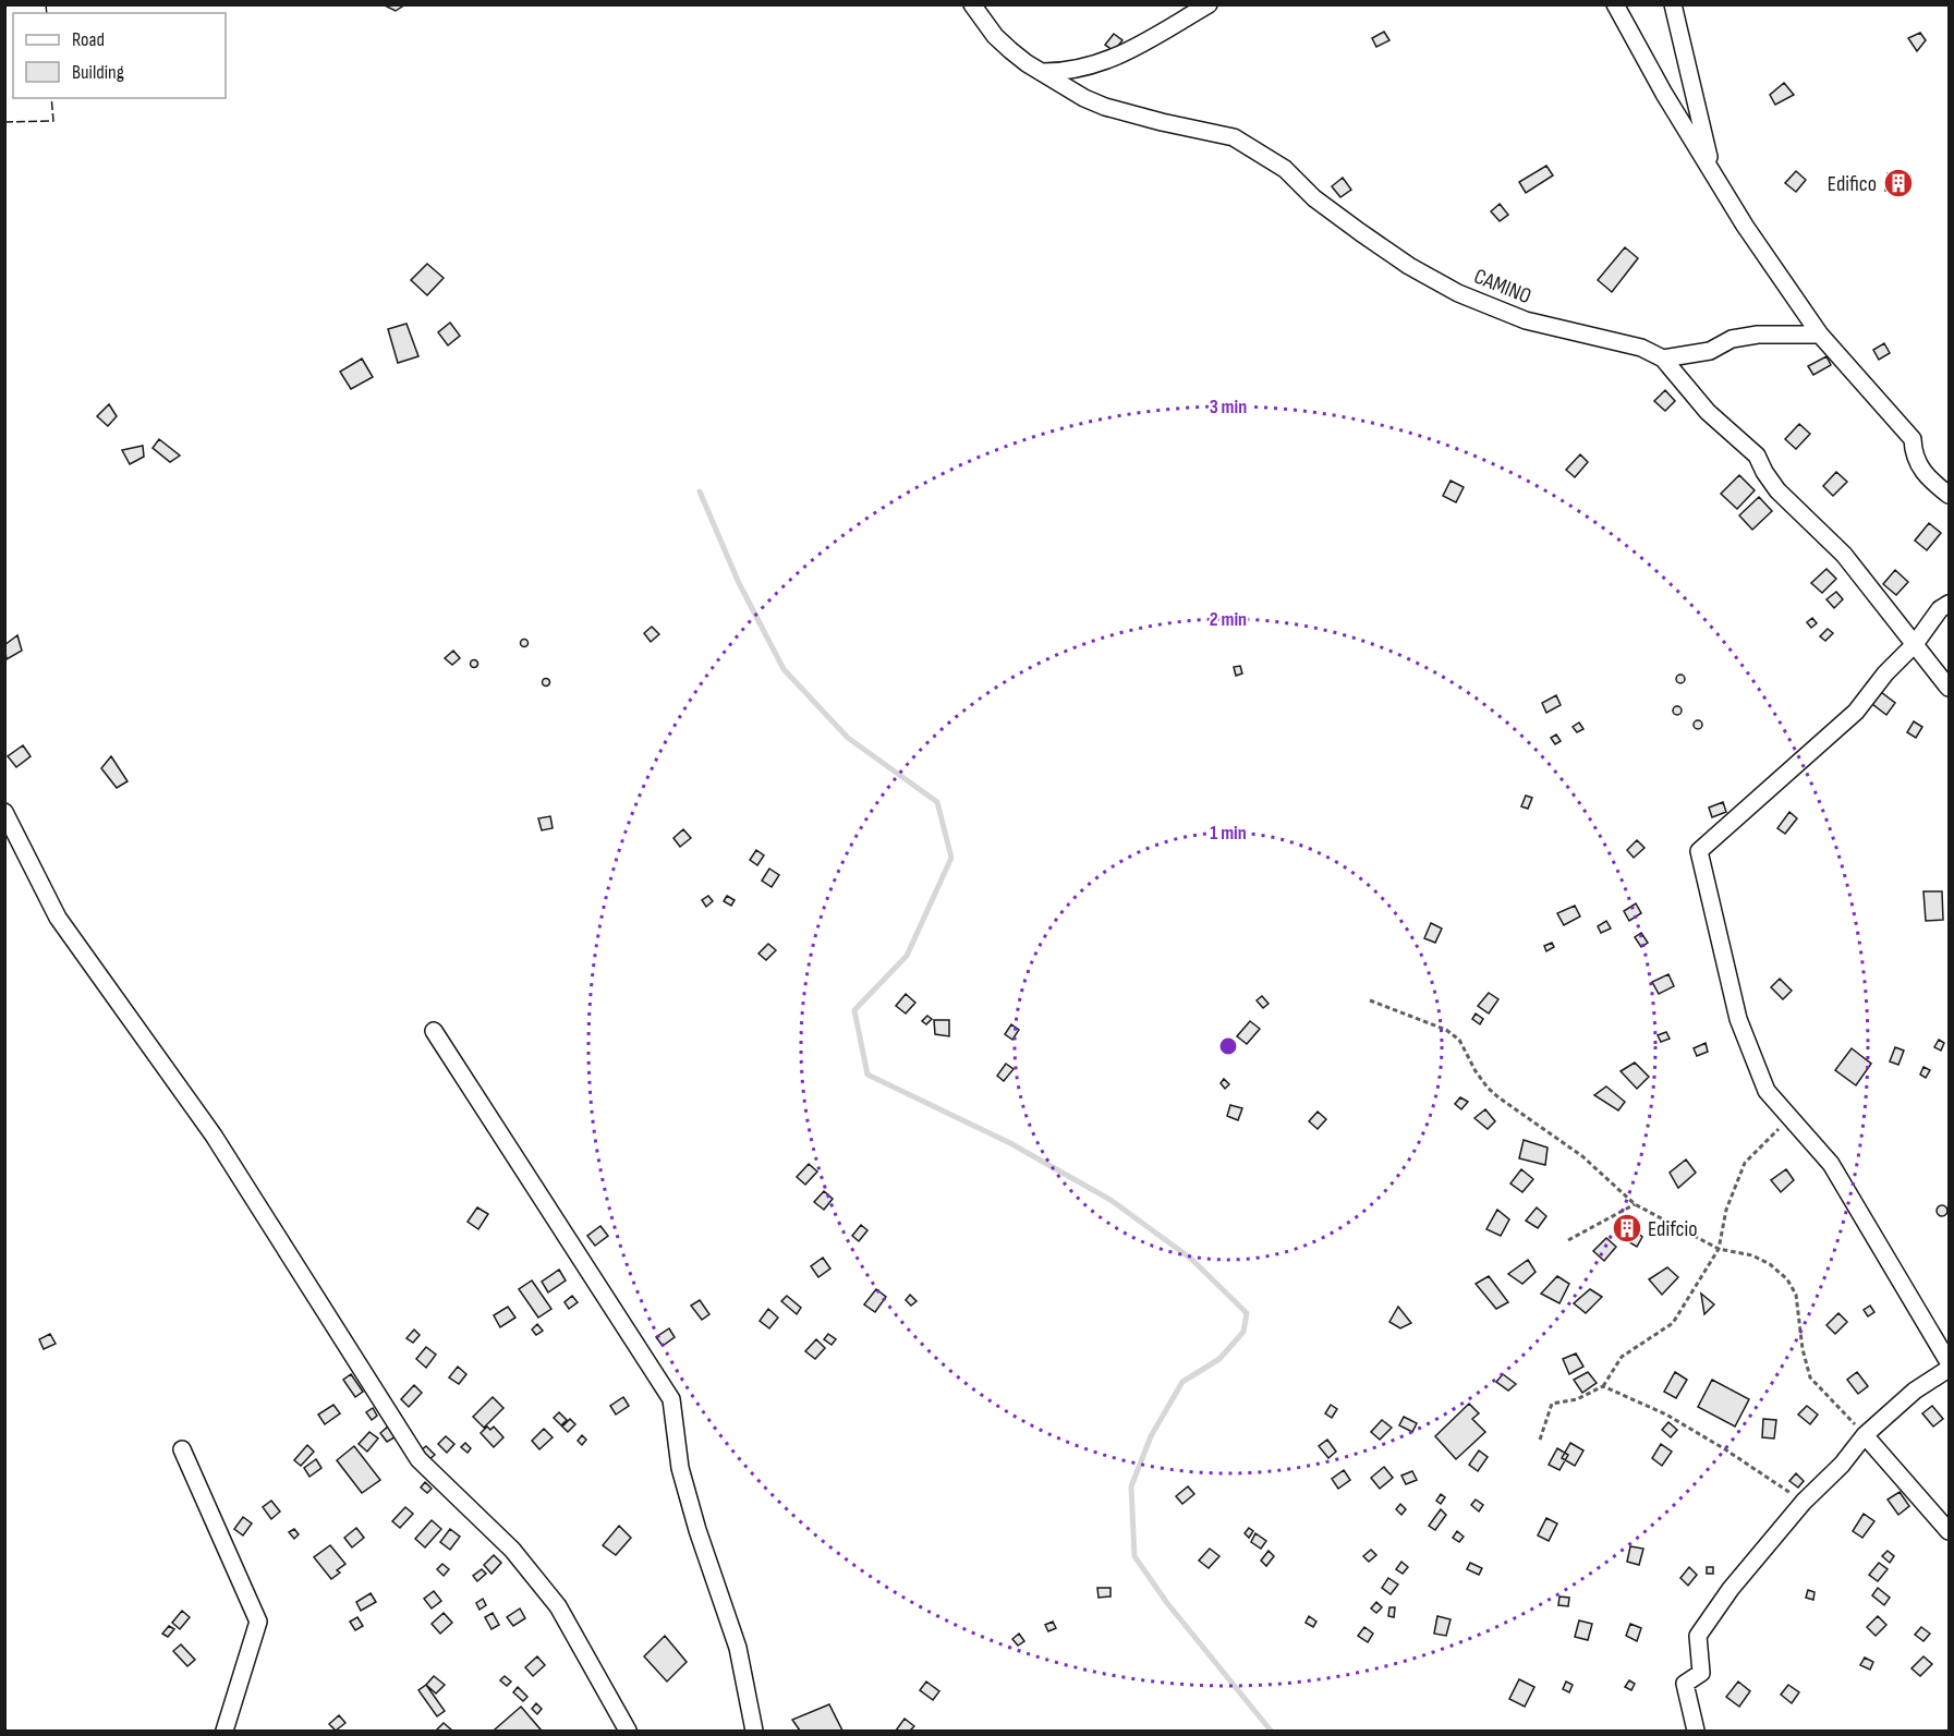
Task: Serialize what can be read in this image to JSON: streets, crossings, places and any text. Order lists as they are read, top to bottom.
{
  "streets": {
    "street": ["CAMINO"]
  },
  "places": {
    "building": ["Edifico", "Edifcio"]
  },
  "legend": ["Road", "Building"],
  "rings": ["3 min", "2 min", "1 min"]
}
